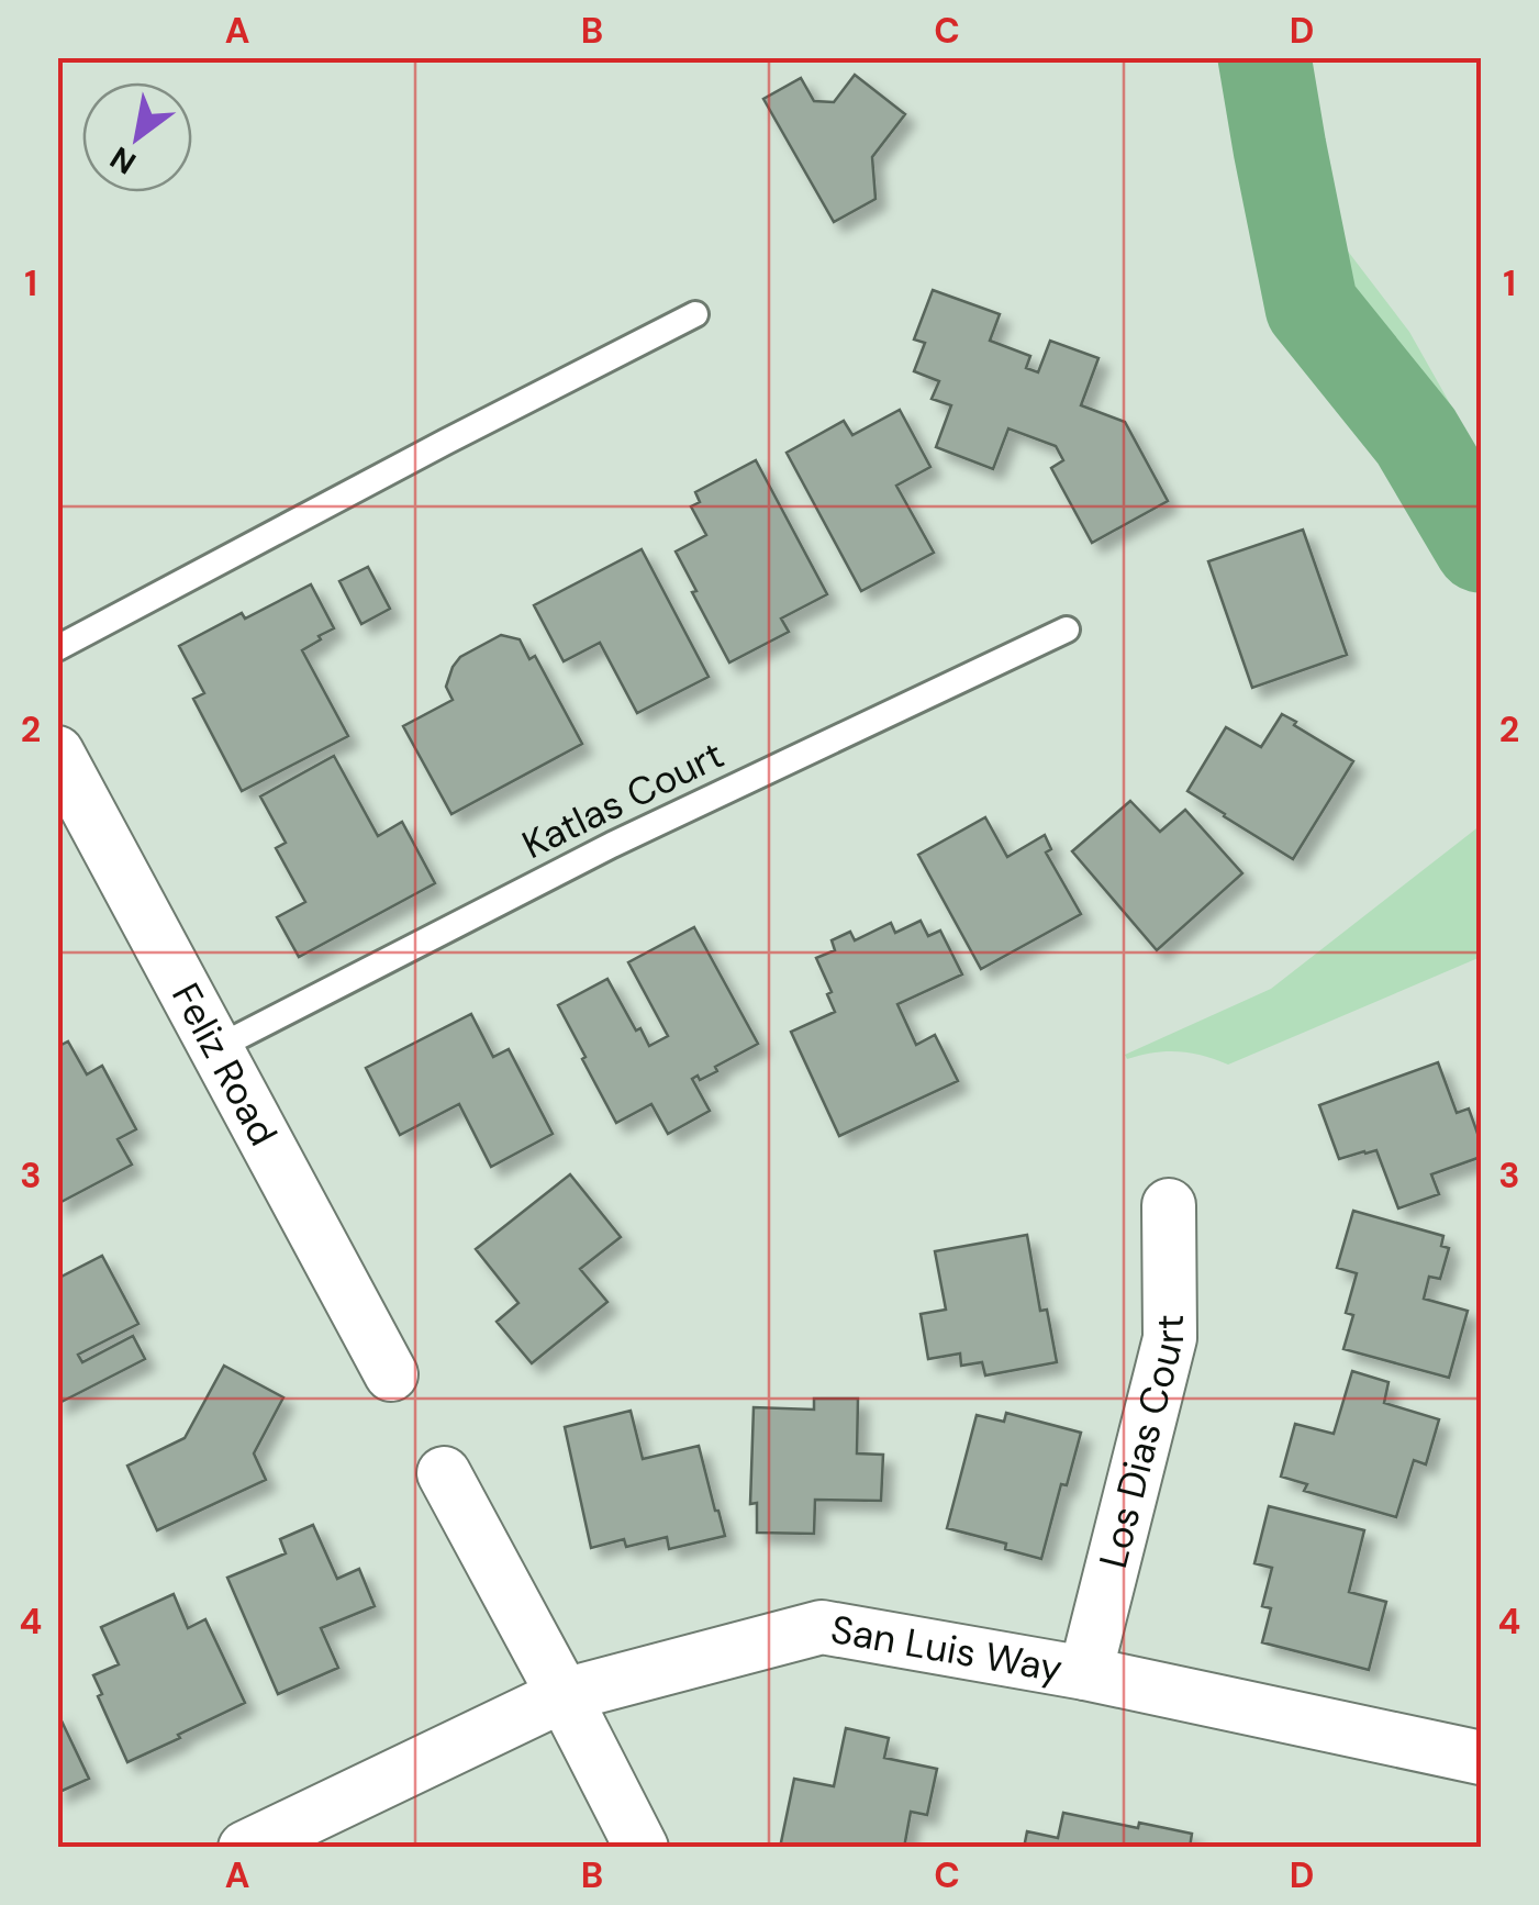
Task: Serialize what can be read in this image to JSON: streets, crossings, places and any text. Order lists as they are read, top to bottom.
{
  "streets": {
    "street": ["Feliz Road", "Los Dias Court", "San Luis Way"],
    "lane": ["Katlas Court"]
  },
  "crossings": [
    ["Katlas Court", "Feliz Road"],
    ["Los Dias Court", "San Luis Way"]
  ],
  "north": "bottom left",
  "grid": {
    "columns": [
      "A",
      "B",
      "C",
      "D"
    ],
    "rows": [
      "1",
      "2",
      "3",
      "4"
    ]
  }
}
